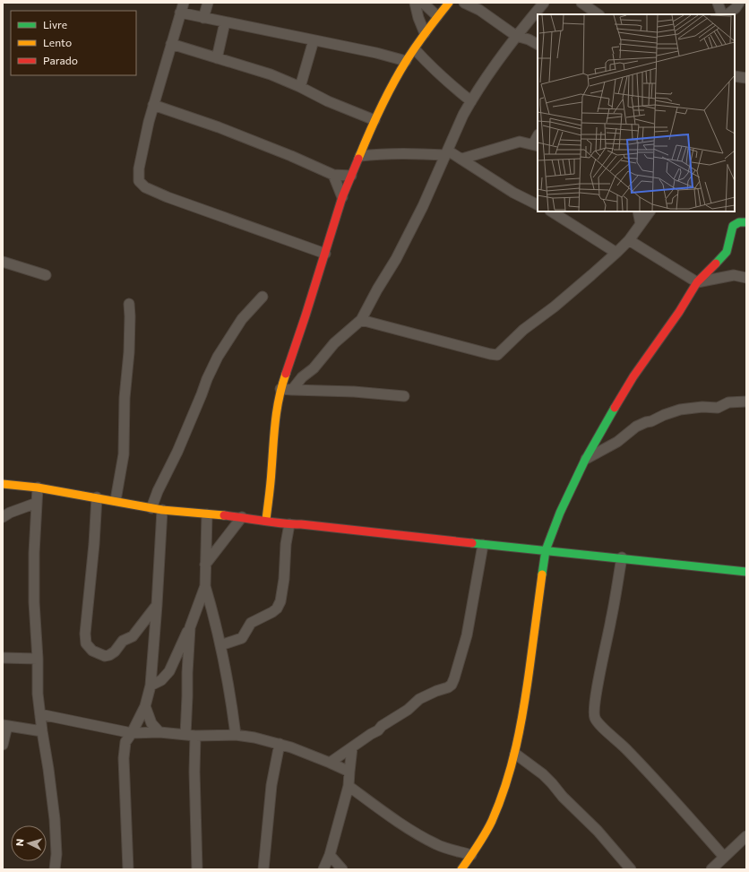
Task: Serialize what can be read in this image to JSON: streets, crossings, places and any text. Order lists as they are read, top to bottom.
{
  "legend": ["Livre", "Lento", "Parado"],
  "north": "left"
}
